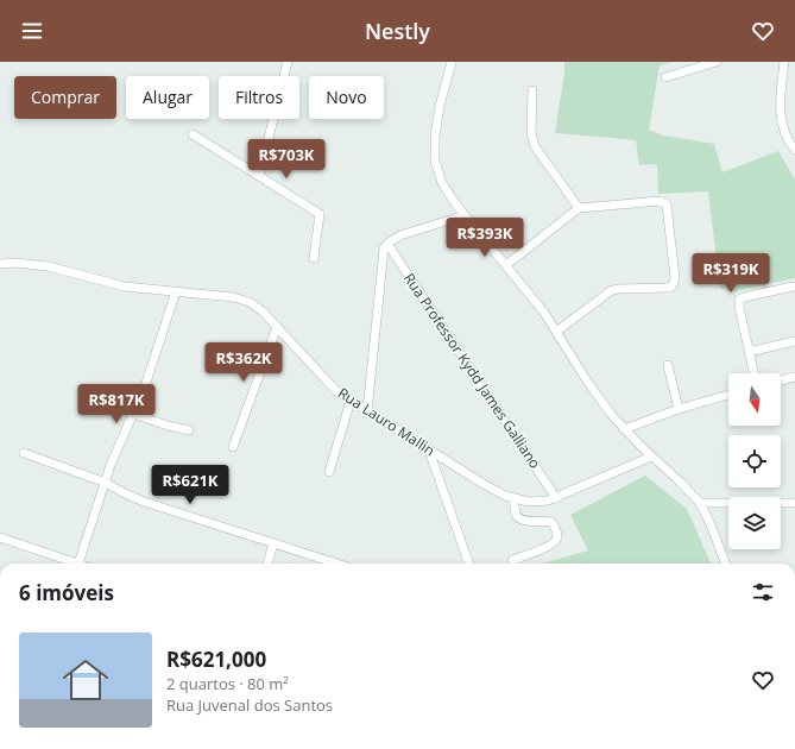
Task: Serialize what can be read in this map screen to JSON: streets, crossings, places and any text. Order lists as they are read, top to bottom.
{
  "streets": {
    "street": ["Rua Professor Kydd James Galliano", "Rua Lauro Mallin"]
  },
  "crossings": [
    ["Rua Professor Kydd James Galliano", "Rua Lauro Mallin"]
  ],
  "north": "bottom",
  "page": {
    "header": "Nestly",
    "chip": [
      "Comprar",
      "Alugar",
      "Filtros",
      "Novo"
    ],
    "price": [
      "R$703K",
      "R$393K",
      "R$319K",
      "R$362K",
      "R$817K",
      "R$621K"
    ],
    "heading": "6 imóveis",
    "list": [
      {
        "name": "R$621,000",
        "note": "2 quartos · 80 m² · Rua Juvenal dos Santos"
      }
    ]
  }
}
